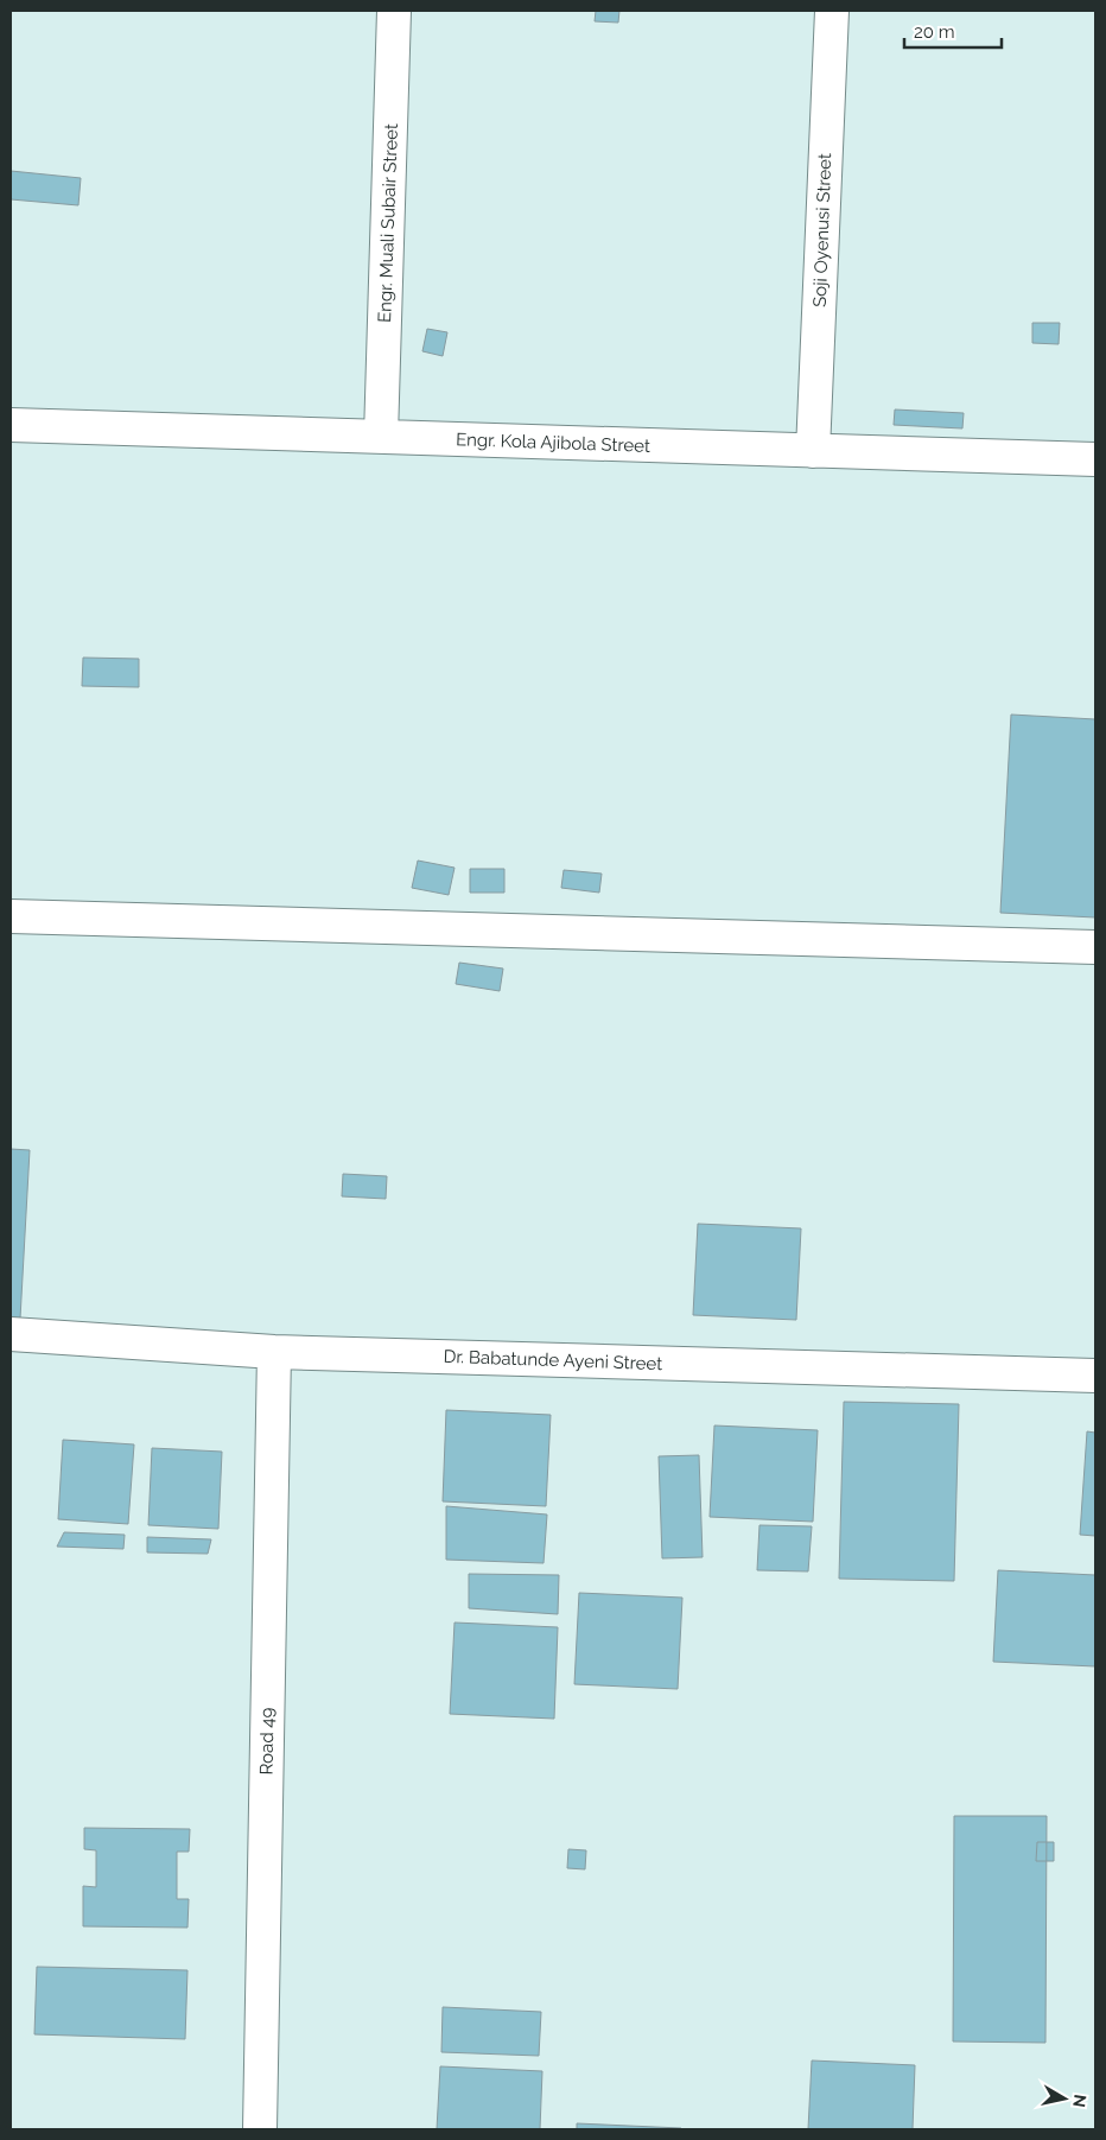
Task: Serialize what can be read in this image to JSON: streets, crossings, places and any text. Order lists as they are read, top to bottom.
{
  "streets": {
    "street": [
      "Engr. Muali Subair Street",
      "Soji Oyenusi Street",
      "Engr. Kola Ajibola Street",
      "Dr. Babatunde Ayeni Street",
      "Road 49"
    ]
  },
  "crossings": [
    ["Engr. Muali Subair Street", "Engr. Kola Ajibola Street"],
    ["Soji Oyenusi Street", "Engr. Kola Ajibola Street"],
    ["Dr. Babatunde Ayeni Street", "Road 49"]
  ],
  "scale_bar": "20 m",
  "north": "right"
}
